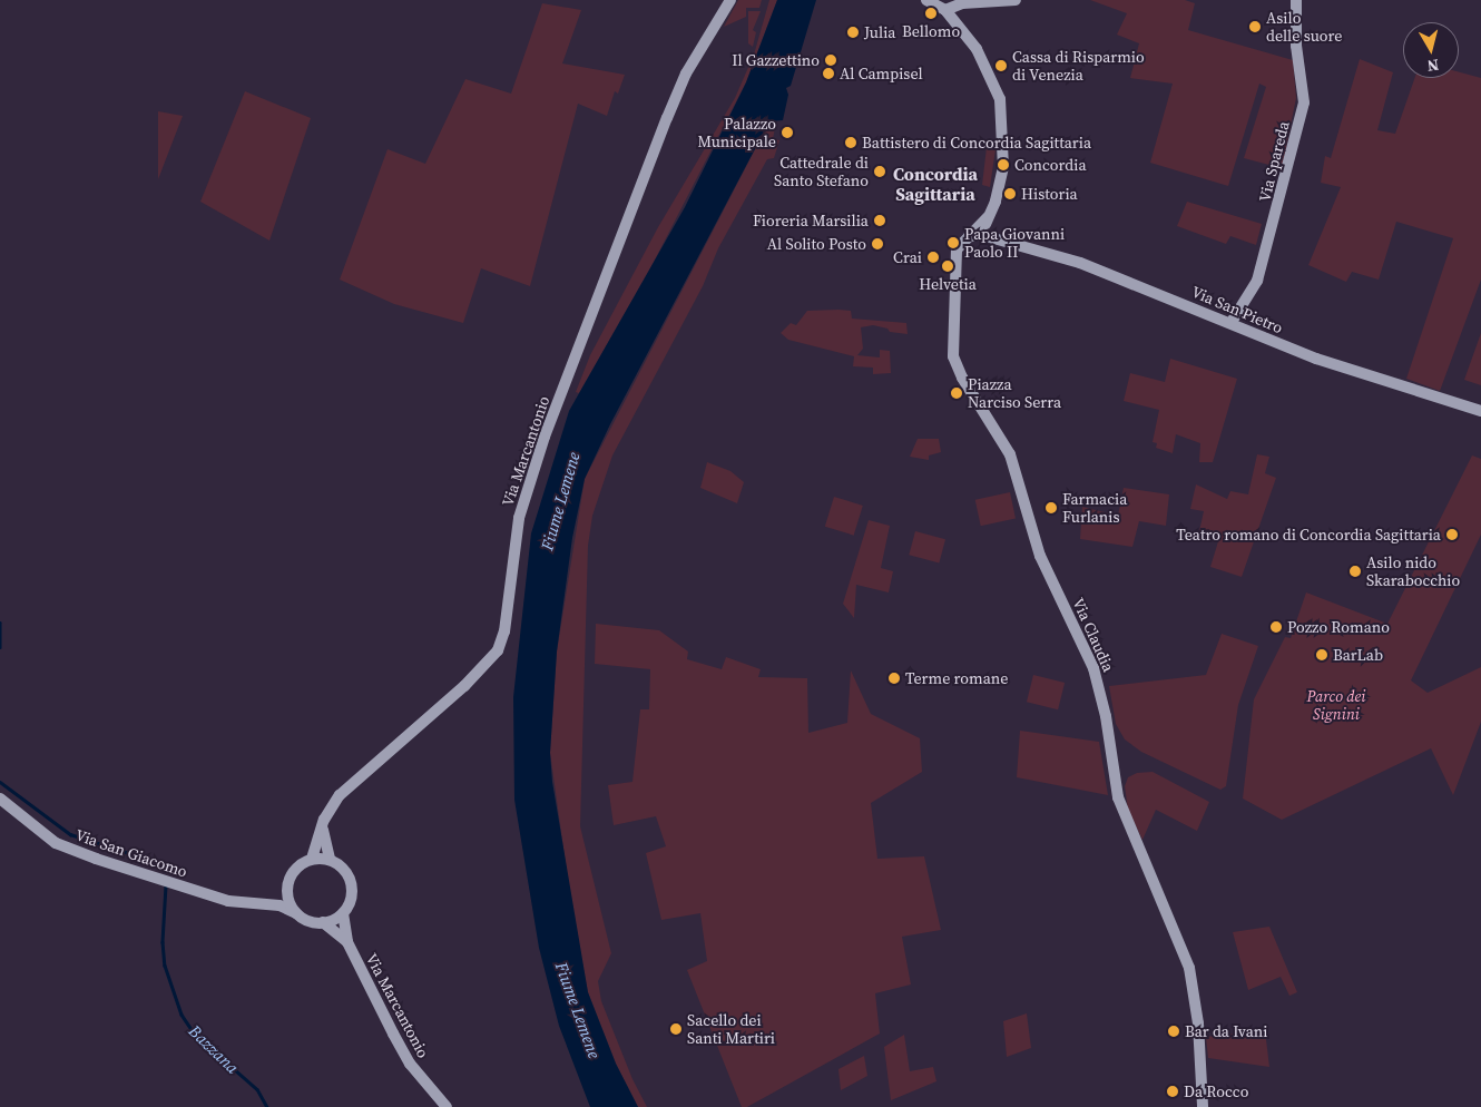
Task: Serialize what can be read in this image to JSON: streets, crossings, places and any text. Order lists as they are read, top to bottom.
{
  "streets": {
    "street": [
      "Via Spareda",
      "Via San Pietro",
      "Via Marcantonio",
      "Via Claudia",
      "Via San Giacomo"
    ]
  },
  "crossings": [
    ["Via Spareda", "Via San Pietro"],
    ["Via San Pietro", "Via Claudia"],
    ["Via Marcantonio", "Via San Giacomo"]
  ],
  "districts": ["Concordia Sagittaria"],
  "water": ["Fiume Lemene", "Bazzana"],
  "parks": ["Parco dei Signini"],
  "places": [
    "Bellomo",
    "Asilo delle suore",
    "Julia",
    "Il Gazzettino",
    "Cassa di Risparmio di Venezia",
    "Al Campisel",
    "Palazzo Municipale",
    "Battistero di Concordia Sagittaria",
    "Concordia",
    "Cattedrale di Santo Stefano",
    "Historia",
    "Fioreria Marsilia",
    "Papa Giovanni Paolo II",
    "Al Solito Posto",
    "Crai",
    "Helvetia",
    "Piazza Narciso Serra",
    "Farmacia Furlanis",
    "Teatro romano di Concordia Sagittaria",
    "Asilo nido Skarabocchio",
    "Pozzo Romano",
    "BarLab",
    "Terme romane",
    "Sacello dei Santi Martiri",
    "Bar da Ivani",
    "Da Rocco"
  ],
  "north": "bottom"
}
